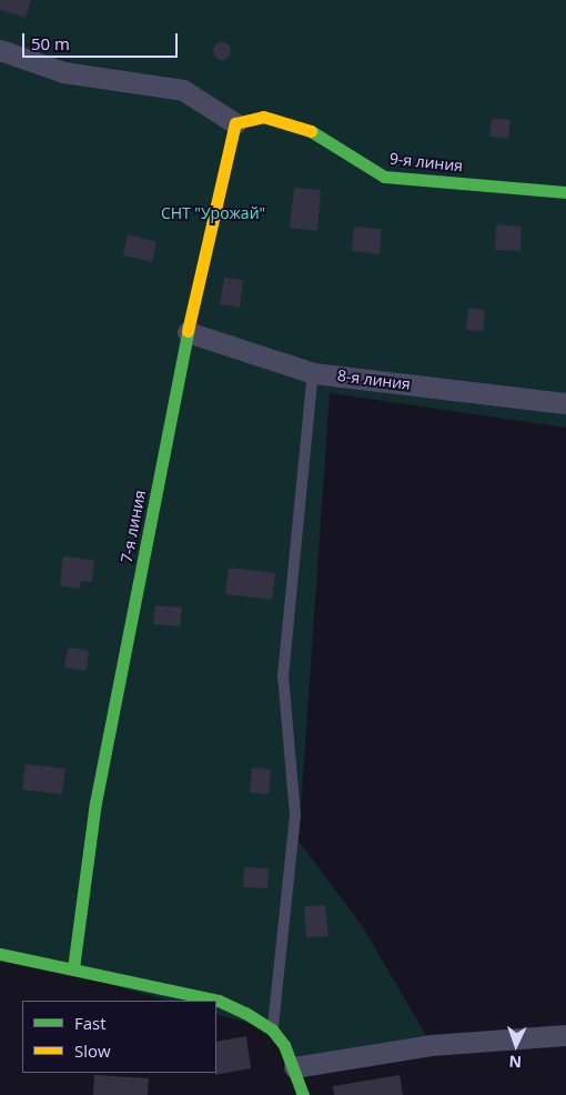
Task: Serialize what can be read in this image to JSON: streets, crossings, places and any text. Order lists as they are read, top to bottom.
{
  "streets": {
    "street": ["9-я линия", "8-я линия", "7-я линия"]
  },
  "crossings": [
    ["9-я линия", "7-я линия"],
    ["8-я линия", "7-я линия"]
  ],
  "parks": ["СНТ \"Урожай\""],
  "legend": ["Fast", "Slow"],
  "scale_bar": "50 m",
  "north": "bottom"
}
